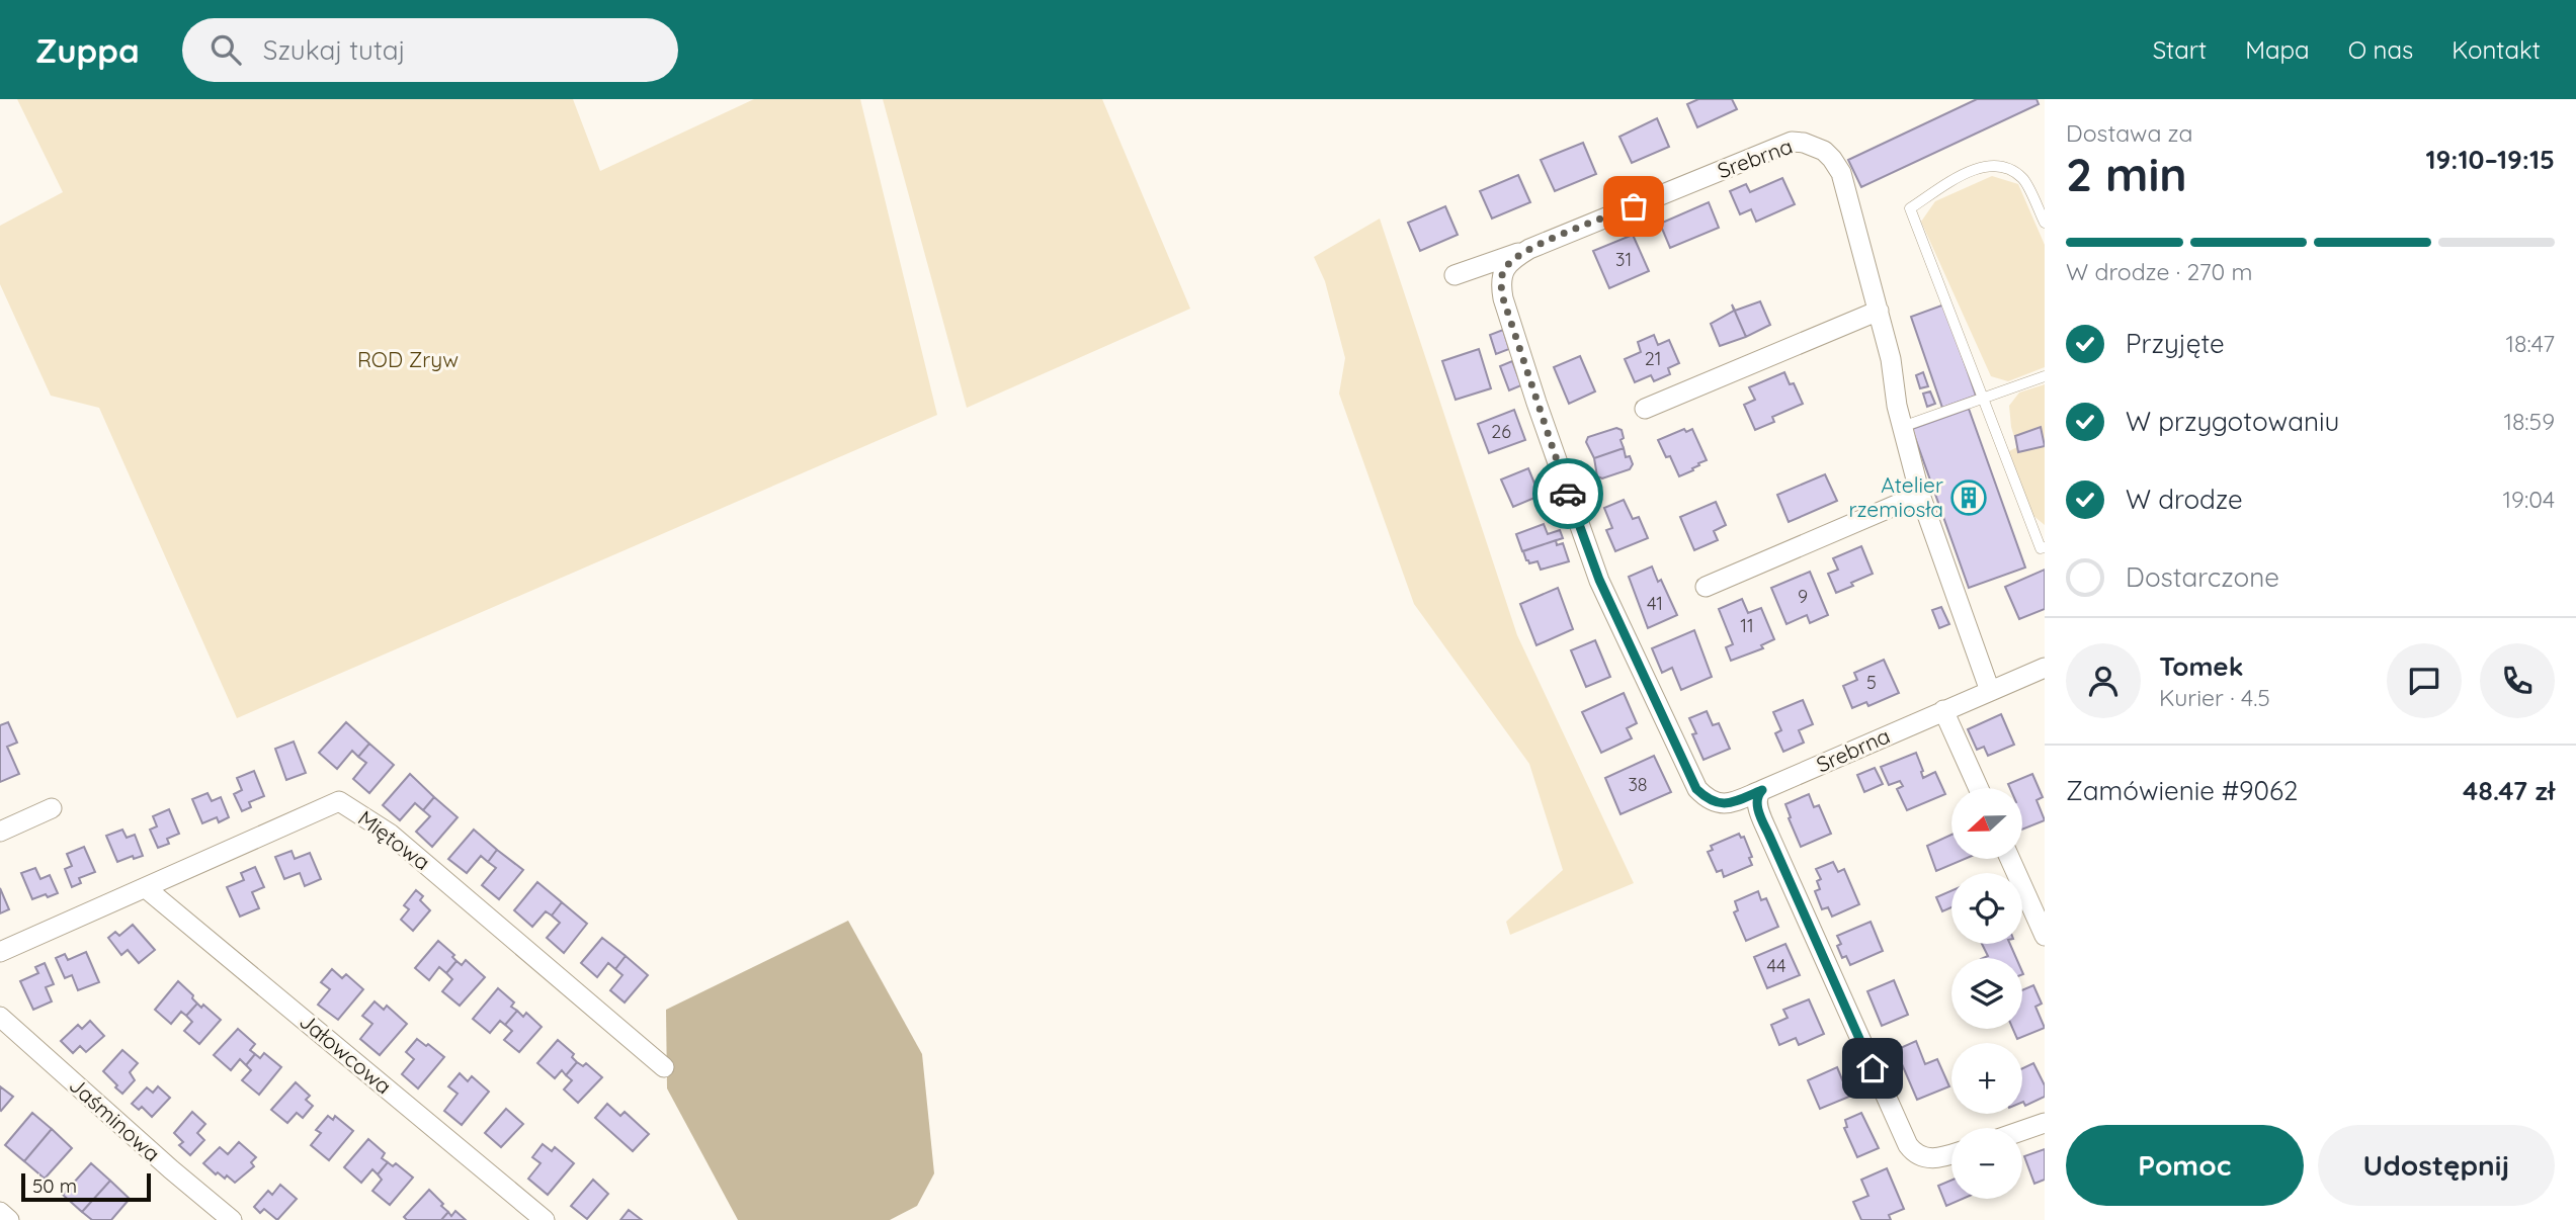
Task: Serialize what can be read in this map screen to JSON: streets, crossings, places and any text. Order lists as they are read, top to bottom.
{
  "streets": {
    "street": [
      "Srebrna",
      "Miętowa",
      "Jałowcowa",
      "Jaśminowa"
    ]
  },
  "crossings": [
    ["Miętowa", "Jałowcowa"]
  ],
  "parks": ["ROD Zryw"],
  "places": {
    "building": ["Atelier rzemiosła"]
  },
  "house_numbers": [
    "31",
    "21",
    "26",
    "9",
    "41",
    "11",
    "5",
    "38",
    "44"
  ],
  "scale_bar": "50 m",
  "north": "left",
  "page": {
    "header": "Zuppa",
    "search": "Szukaj tutaj",
    "nav": [
      "Start",
      "Mapa",
      "O nas",
      "Kontakt"
    ],
    "heading": ["2 min", "Dostawa za", "19:10–19:15"],
    "panel": [
      "Tomek",
      "Kurier · 4.5",
      "Zamówienie #9062",
      "48.47 zł"
    ],
    "bar": "W drodze · 270 m",
    "list": [
      ["Przyjęte", "18:47"],
      ["W przygotowaniu", "18:59"],
      ["W drodze", "19:04"],
      "Dostarczone"
    ],
    "map_buttons": ["+", "−"],
    "buttons": ["Pomoc", "Udostępnij"],
    "scale": "50 m"
  }
}
